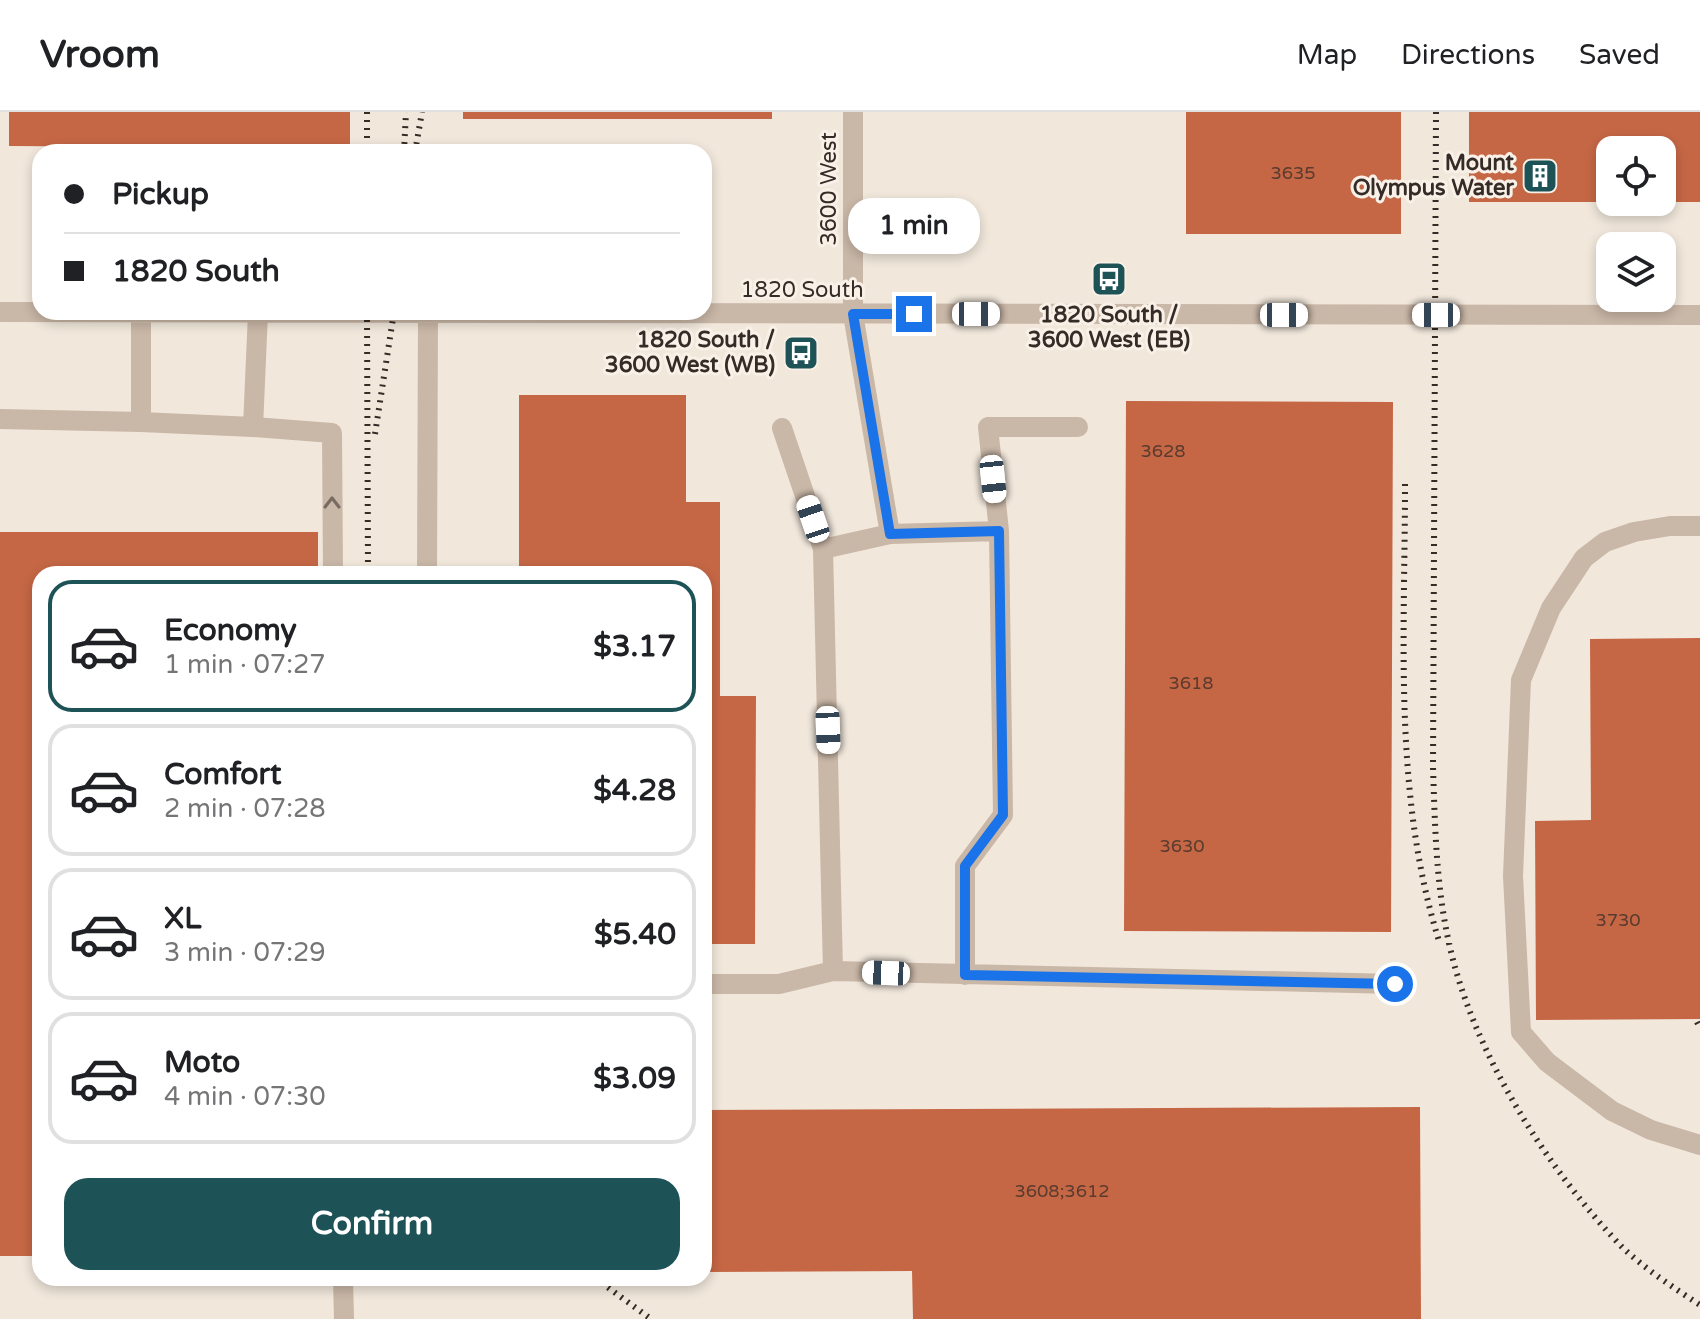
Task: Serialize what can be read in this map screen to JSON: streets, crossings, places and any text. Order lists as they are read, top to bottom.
{
  "streets": {
    "street": ["3600 West", "1820 South"]
  },
  "crossings": [
    ["3600 West", "1820 South"]
  ],
  "places": {
    "building": ["Mount Olympus Water"],
    "bus stop": ["1820 South / 3600 West (EB)", "1820 South / 3600 West (WB)"]
  },
  "house_numbers": [
    "3635",
    "3628",
    "3618",
    "3630",
    "3730",
    "3608;3612"
  ],
  "page": {
    "header": "Vroom",
    "nav": ["Map", "Directions", "Saved"],
    "banner": ["Pickup", "1820 South"],
    "bubble": "1 min",
    "list": [
      {
        "name": "Economy",
        "note": "1 min · 07:27",
        "value": "$3.17"
      },
      {
        "name": "Comfort",
        "note": "2 min · 07:28",
        "value": "$4.28"
      },
      {
        "name": "XL",
        "note": "3 min · 07:29",
        "value": "$5.40"
      },
      {
        "name": "Moto",
        "note": "4 min · 07:30",
        "value": "$3.09"
      }
    ],
    "buttons": "Confirm"
  }
}
